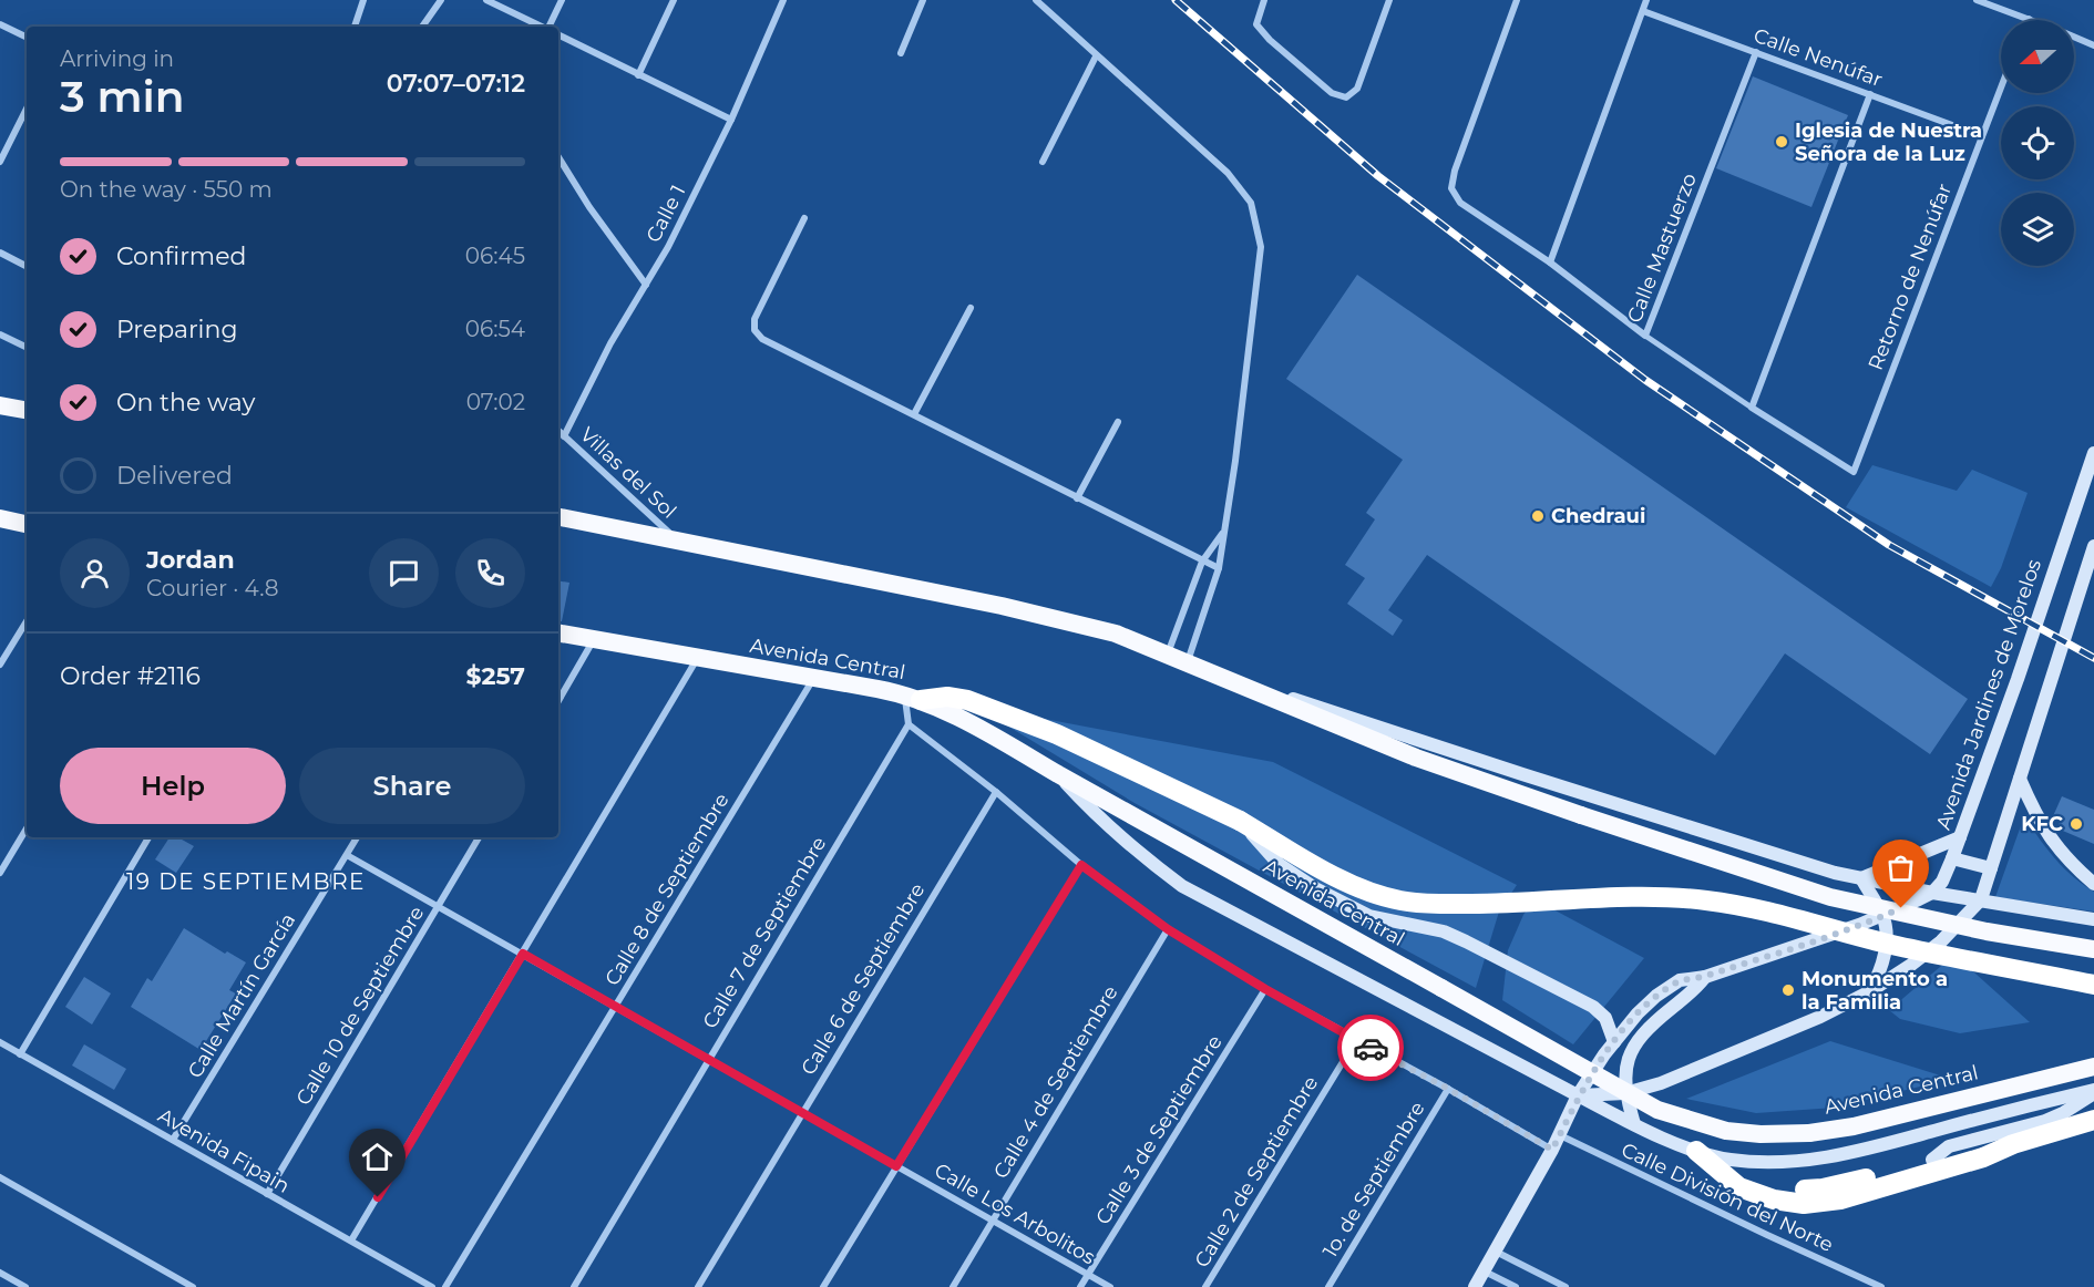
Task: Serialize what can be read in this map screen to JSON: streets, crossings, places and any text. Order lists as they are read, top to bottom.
{
  "streets": {
    "highway": ["Avenida Central"],
    "main road": ["Avenida Jardines de Morelos"],
    "street": [
      "Calle Nenúfar",
      "Calle 1",
      "Calle Mastuerzo",
      "Retorno de Nenúfar",
      "Villas del Sol",
      "Calle 8 de Septiembre",
      "Calle 7 de Septiembre",
      "Calle 6 de Septiembre",
      "Calle Martín García",
      "Calle 10 de Septiembre",
      "Calle 4 de Septiembre",
      "Calle 3 de Septiembre",
      "Avenida Fipain",
      "Calle 2 de Septiembre",
      "1o. de Septiembre",
      "Calle División del Norte",
      "Calle Los Arbolitos"
    ]
  },
  "crossings": [
    ["Calle Nenúfar", "Calle Mastuerzo"],
    ["Calle Nenúfar", "Retorno de Nenúfar"],
    ["Calle 1", "Villas del Sol"],
    ["Calle Mastuerzo", "Retorno de Nenúfar"],
    ["Avenida Central", "Calle 8 de Septiembre"],
    ["Calle 8 de Septiembre", "Calle Los Arbolitos"],
    ["Calle 7 de Septiembre", "Calle Los Arbolitos"],
    ["Calle 6 de Septiembre", "Calle Los Arbolitos"],
    ["Calle Martín García", "Avenida Fipain"],
    ["Calle Martín García", "Calle Los Arbolitos"],
    ["Calle 10 de Septiembre", "Avenida Fipain"],
    ["Calle 10 de Septiembre", "Calle Los Arbolitos"],
    ["Calle 4 de Septiembre", "Calle Los Arbolitos"],
    ["Calle 3 de Septiembre", "Calle Los Arbolitos"]
  ],
  "districts": ["19 DE SEPTIEMBRE"],
  "places": [
    "Iglesia de Nuestra Señora de la Luz",
    "Chedraui",
    "KFC",
    "Monumento a la Familia"
  ],
  "north": "left",
  "page": {
    "heading": ["3 min", "Arriving in", "07:07–07:12"],
    "panel": [
      "Jordan",
      "Courier · 4.8",
      "Order #2116",
      "$257"
    ],
    "bar": "On the way · 550 m",
    "list": [
      ["Confirmed", "06:45"],
      ["Preparing", "06:54"],
      ["On the way", "07:02"],
      "Delivered"
    ],
    "buttons": ["Help", "Share"]
  }
}
